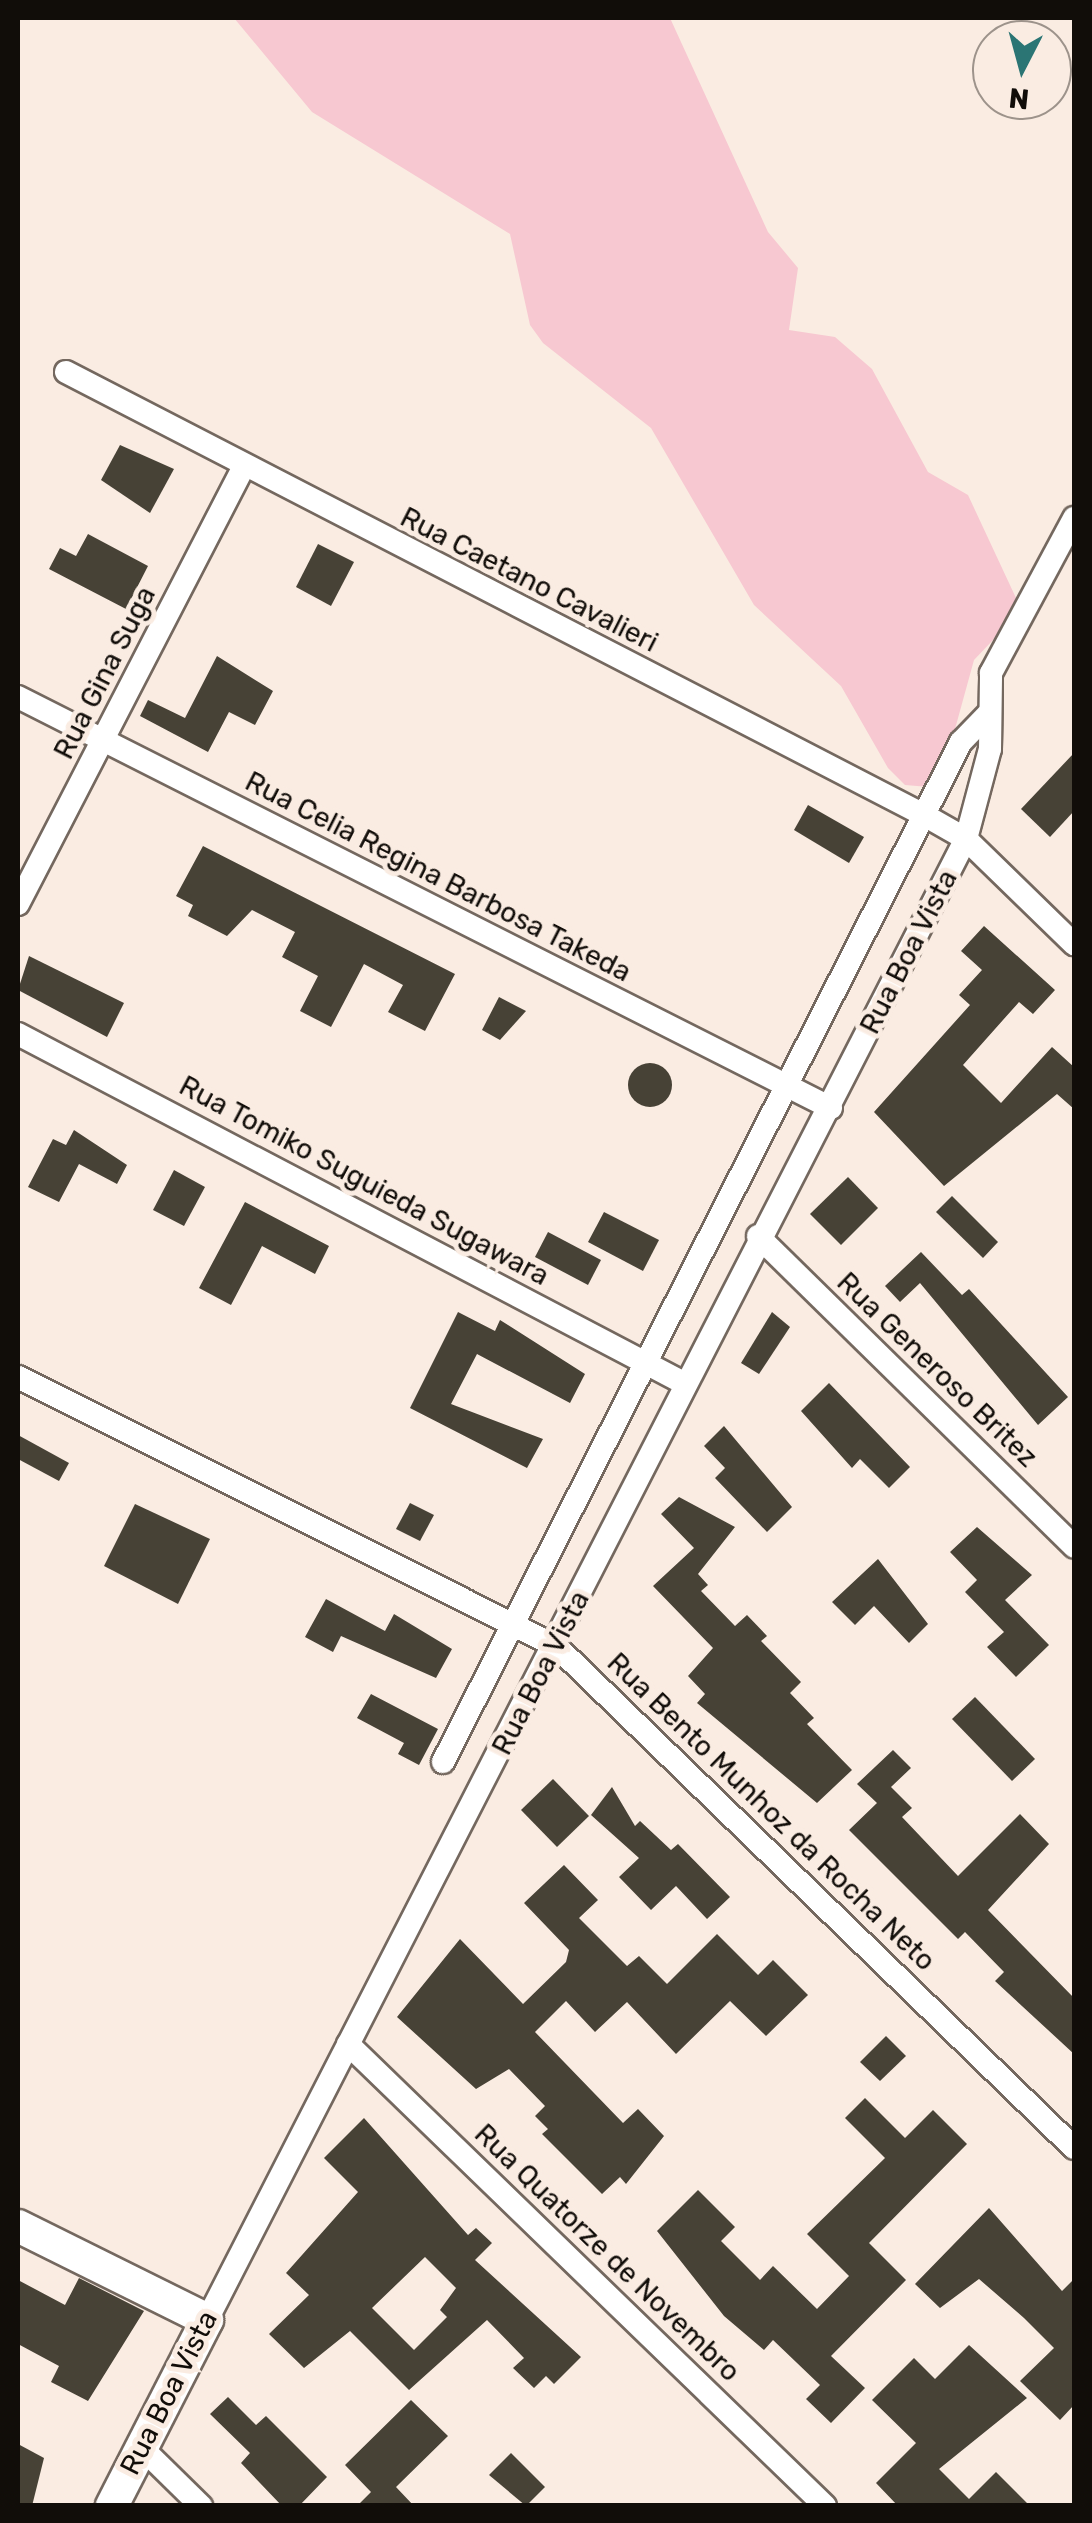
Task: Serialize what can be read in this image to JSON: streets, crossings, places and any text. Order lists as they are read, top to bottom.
{
  "streets": {
    "street": [
      "Rua Caetano Cavalieri",
      "Rua Gina Suga",
      "Rua Celia Regina Barbosa Takeda",
      "Rua Boa Vista",
      "Rua Tomiko Suguieda Sugawara",
      "Rua Generoso Britez",
      "Rua Bento Munhoz da Rocha Neto",
      "Rua Quatorze de Novembro"
    ]
  },
  "crossings": [
    ["Rua Caetano Cavalieri", "Rua Gina Suga"],
    ["Rua Caetano Cavalieri", "Rua Boa Vista"],
    ["Rua Gina Suga", "Rua Celia Regina Barbosa Takeda"],
    ["Rua Celia Regina Barbosa Takeda", "Rua Boa Vista"],
    ["Rua Boa Vista", "Rua Tomiko Suguieda Sugawara"],
    ["Rua Boa Vista", "Rua Generoso Britez"],
    ["Rua Boa Vista", "Rua Bento Munhoz da Rocha Neto"],
    ["Rua Boa Vista", "Rua Quatorze de Novembro"]
  ],
  "north": "bottom"
}
